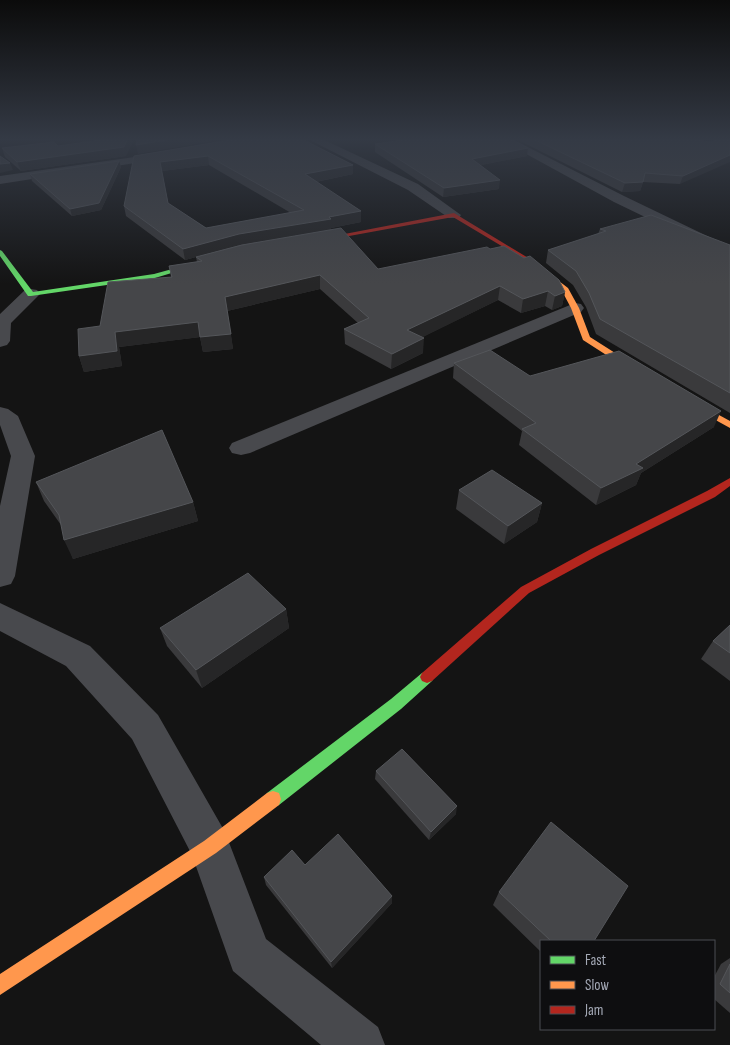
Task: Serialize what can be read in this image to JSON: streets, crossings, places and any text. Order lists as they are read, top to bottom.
{
  "legend": ["Fast", "Slow", "Jam"]
}
